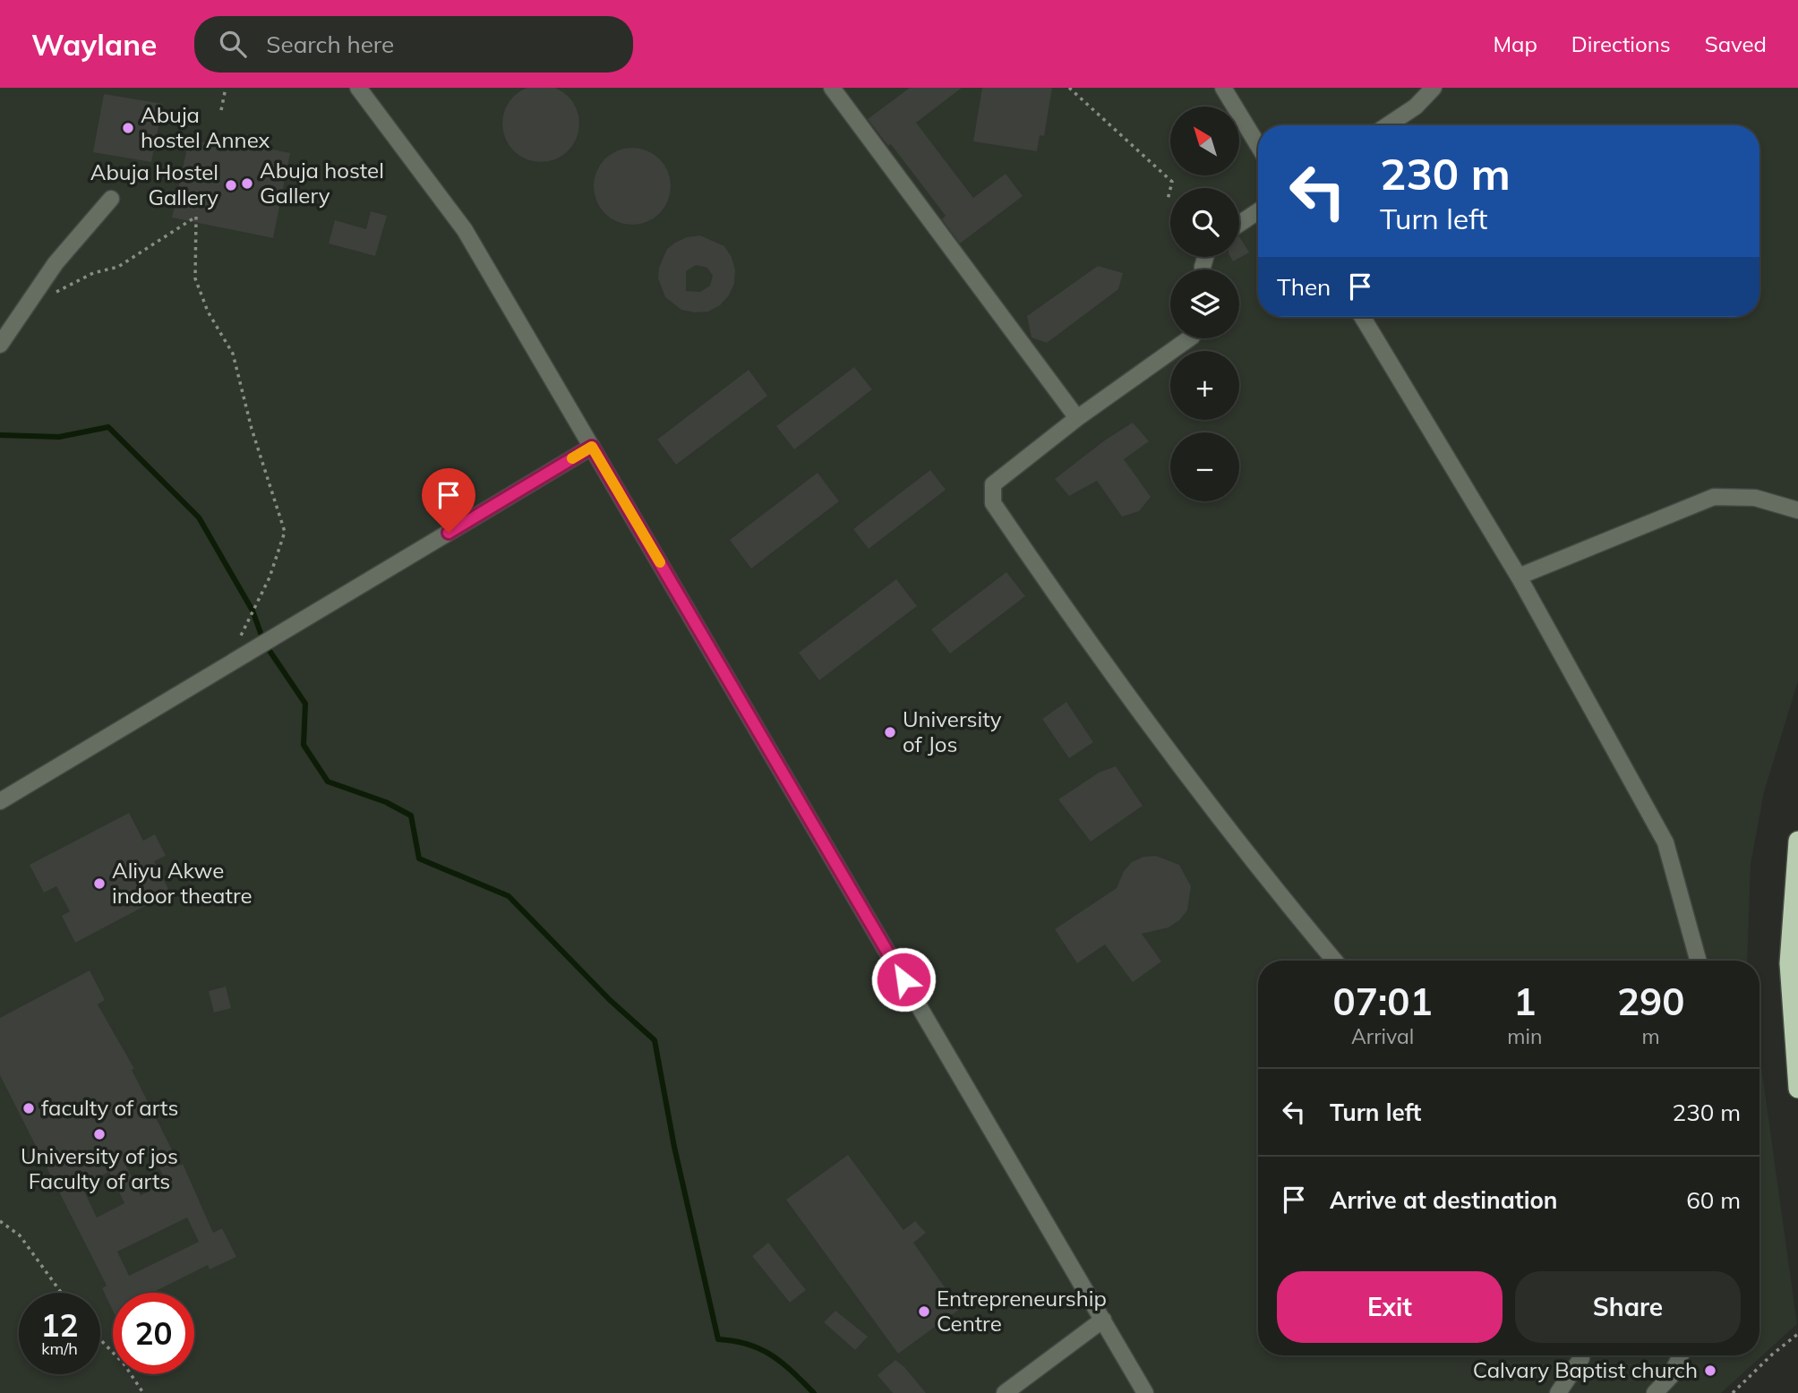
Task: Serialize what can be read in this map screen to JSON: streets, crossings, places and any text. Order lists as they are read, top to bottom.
{
  "places": [
    "Abuja hostel Annex",
    "Abuja hostel Gallery",
    "Abuja Hostel Gallery",
    "University of Jos",
    "Aliyu Akwe indoor theatre",
    "faculty of arts",
    "University of jos Faculty of arts",
    "Entrepreneurship Centre",
    "Calvary Baptist church"
  ],
  "north": "top left",
  "page": {
    "header": "Waylane",
    "search": "Search here",
    "nav": ["Map", "Directions", "Saved"],
    "map_buttons": ["+", "−"],
    "turn": ["230 m", "Turn left"],
    "then": "Then",
    "eta": [
      "07:01",
      "Arrival",
      "1",
      "min",
      "290",
      "m"
    ],
    "list": [
      {
        "name": "Turn left",
        "value": "230 m"
      },
      {
        "name": "Arrive at destination",
        "value": "60 m"
      }
    ],
    "buttons": ["Exit", "Share"],
    "speed": "12 km/h",
    "limit": "20"
  }
}
